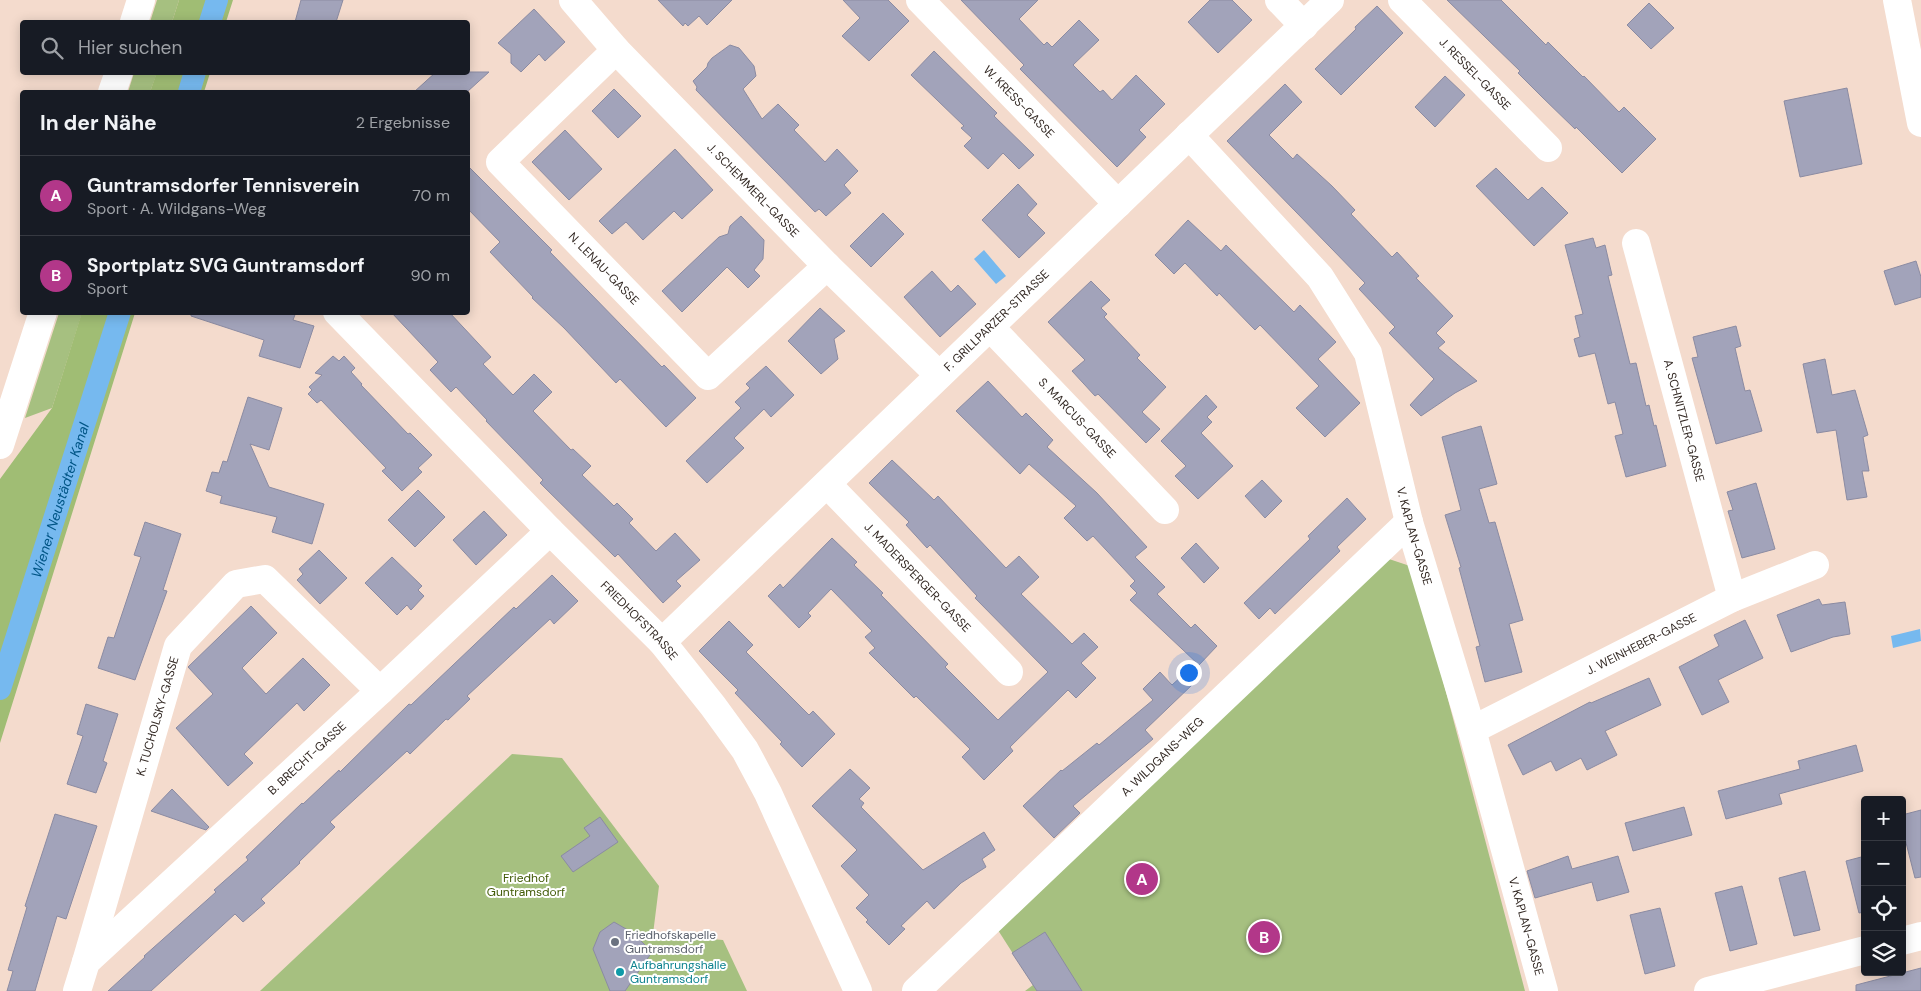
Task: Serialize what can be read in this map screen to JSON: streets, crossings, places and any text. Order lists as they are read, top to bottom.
{
  "streets": {
    "street": [
      "J. RESSEL-GASSE",
      "W. KRESS-GASSE",
      "J. SCHEMMERL-GASSE",
      "N. LENAU-GASSE",
      "F. GRILLPARZER-STRASSE",
      "S. MARCUS-GASSE",
      "A. SCHNITZLER-GASSE",
      "V. KAPLAN-GASSE",
      "J. MADERSPERGER-GASSE",
      "FRIEDHOFSTRASSE",
      "J. WEINHEBER-GASSE",
      "K. TUCHOLSKY-GASSE",
      "A. WILDGANS-WEG",
      "B. BRECHT-GASSE"
    ]
  },
  "crossings": [
    ["W. KRESS-GASSE", "F. GRILLPARZER-STRASSE"],
    ["J. SCHEMMERL-GASSE", "N. LENAU-GASSE"],
    ["J. SCHEMMERL-GASSE", "F. GRILLPARZER-STRASSE"],
    ["F. GRILLPARZER-STRASSE", "S. MARCUS-GASSE"],
    ["F. GRILLPARZER-STRASSE", "V. KAPLAN-GASSE"],
    ["F. GRILLPARZER-STRASSE", "J. MADERSPERGER-GASSE"],
    ["F. GRILLPARZER-STRASSE", "FRIEDHOFSTRASSE"],
    ["A. SCHNITZLER-GASSE", "J. WEINHEBER-GASSE"],
    ["V. KAPLAN-GASSE", "J. WEINHEBER-GASSE"],
    ["V. KAPLAN-GASSE", "A. WILDGANS-WEG"],
    ["FRIEDHOFSTRASSE", "B. BRECHT-GASSE"],
    ["K. TUCHOLSKY-GASSE", "B. BRECHT-GASSE"]
  ],
  "water": ["Wiener Neustädter Kanal"],
  "parks": ["Friedhof Guntramsdorf"],
  "places": ["Friedhofskapelle Guntramsdorf", "Aufbahrungshalle Guntramsdorf"],
  "page": {
    "search": "Hier suchen",
    "heading": ["In der Nähe", "2 Ergebnisse"],
    "list": [
      {
        "mark": "A",
        "name": "Guntramsdorfer Tennisverein",
        "note": "Sport · A. Wildgans-Weg",
        "value": "70 m"
      },
      {
        "mark": "B",
        "name": "Sportplatz SVG Guntramsdorf",
        "note": "Sport",
        "value": "90 m"
      }
    ],
    "map_buttons": ["+", "−"],
    "pins": ["A", "B"]
  }
}
